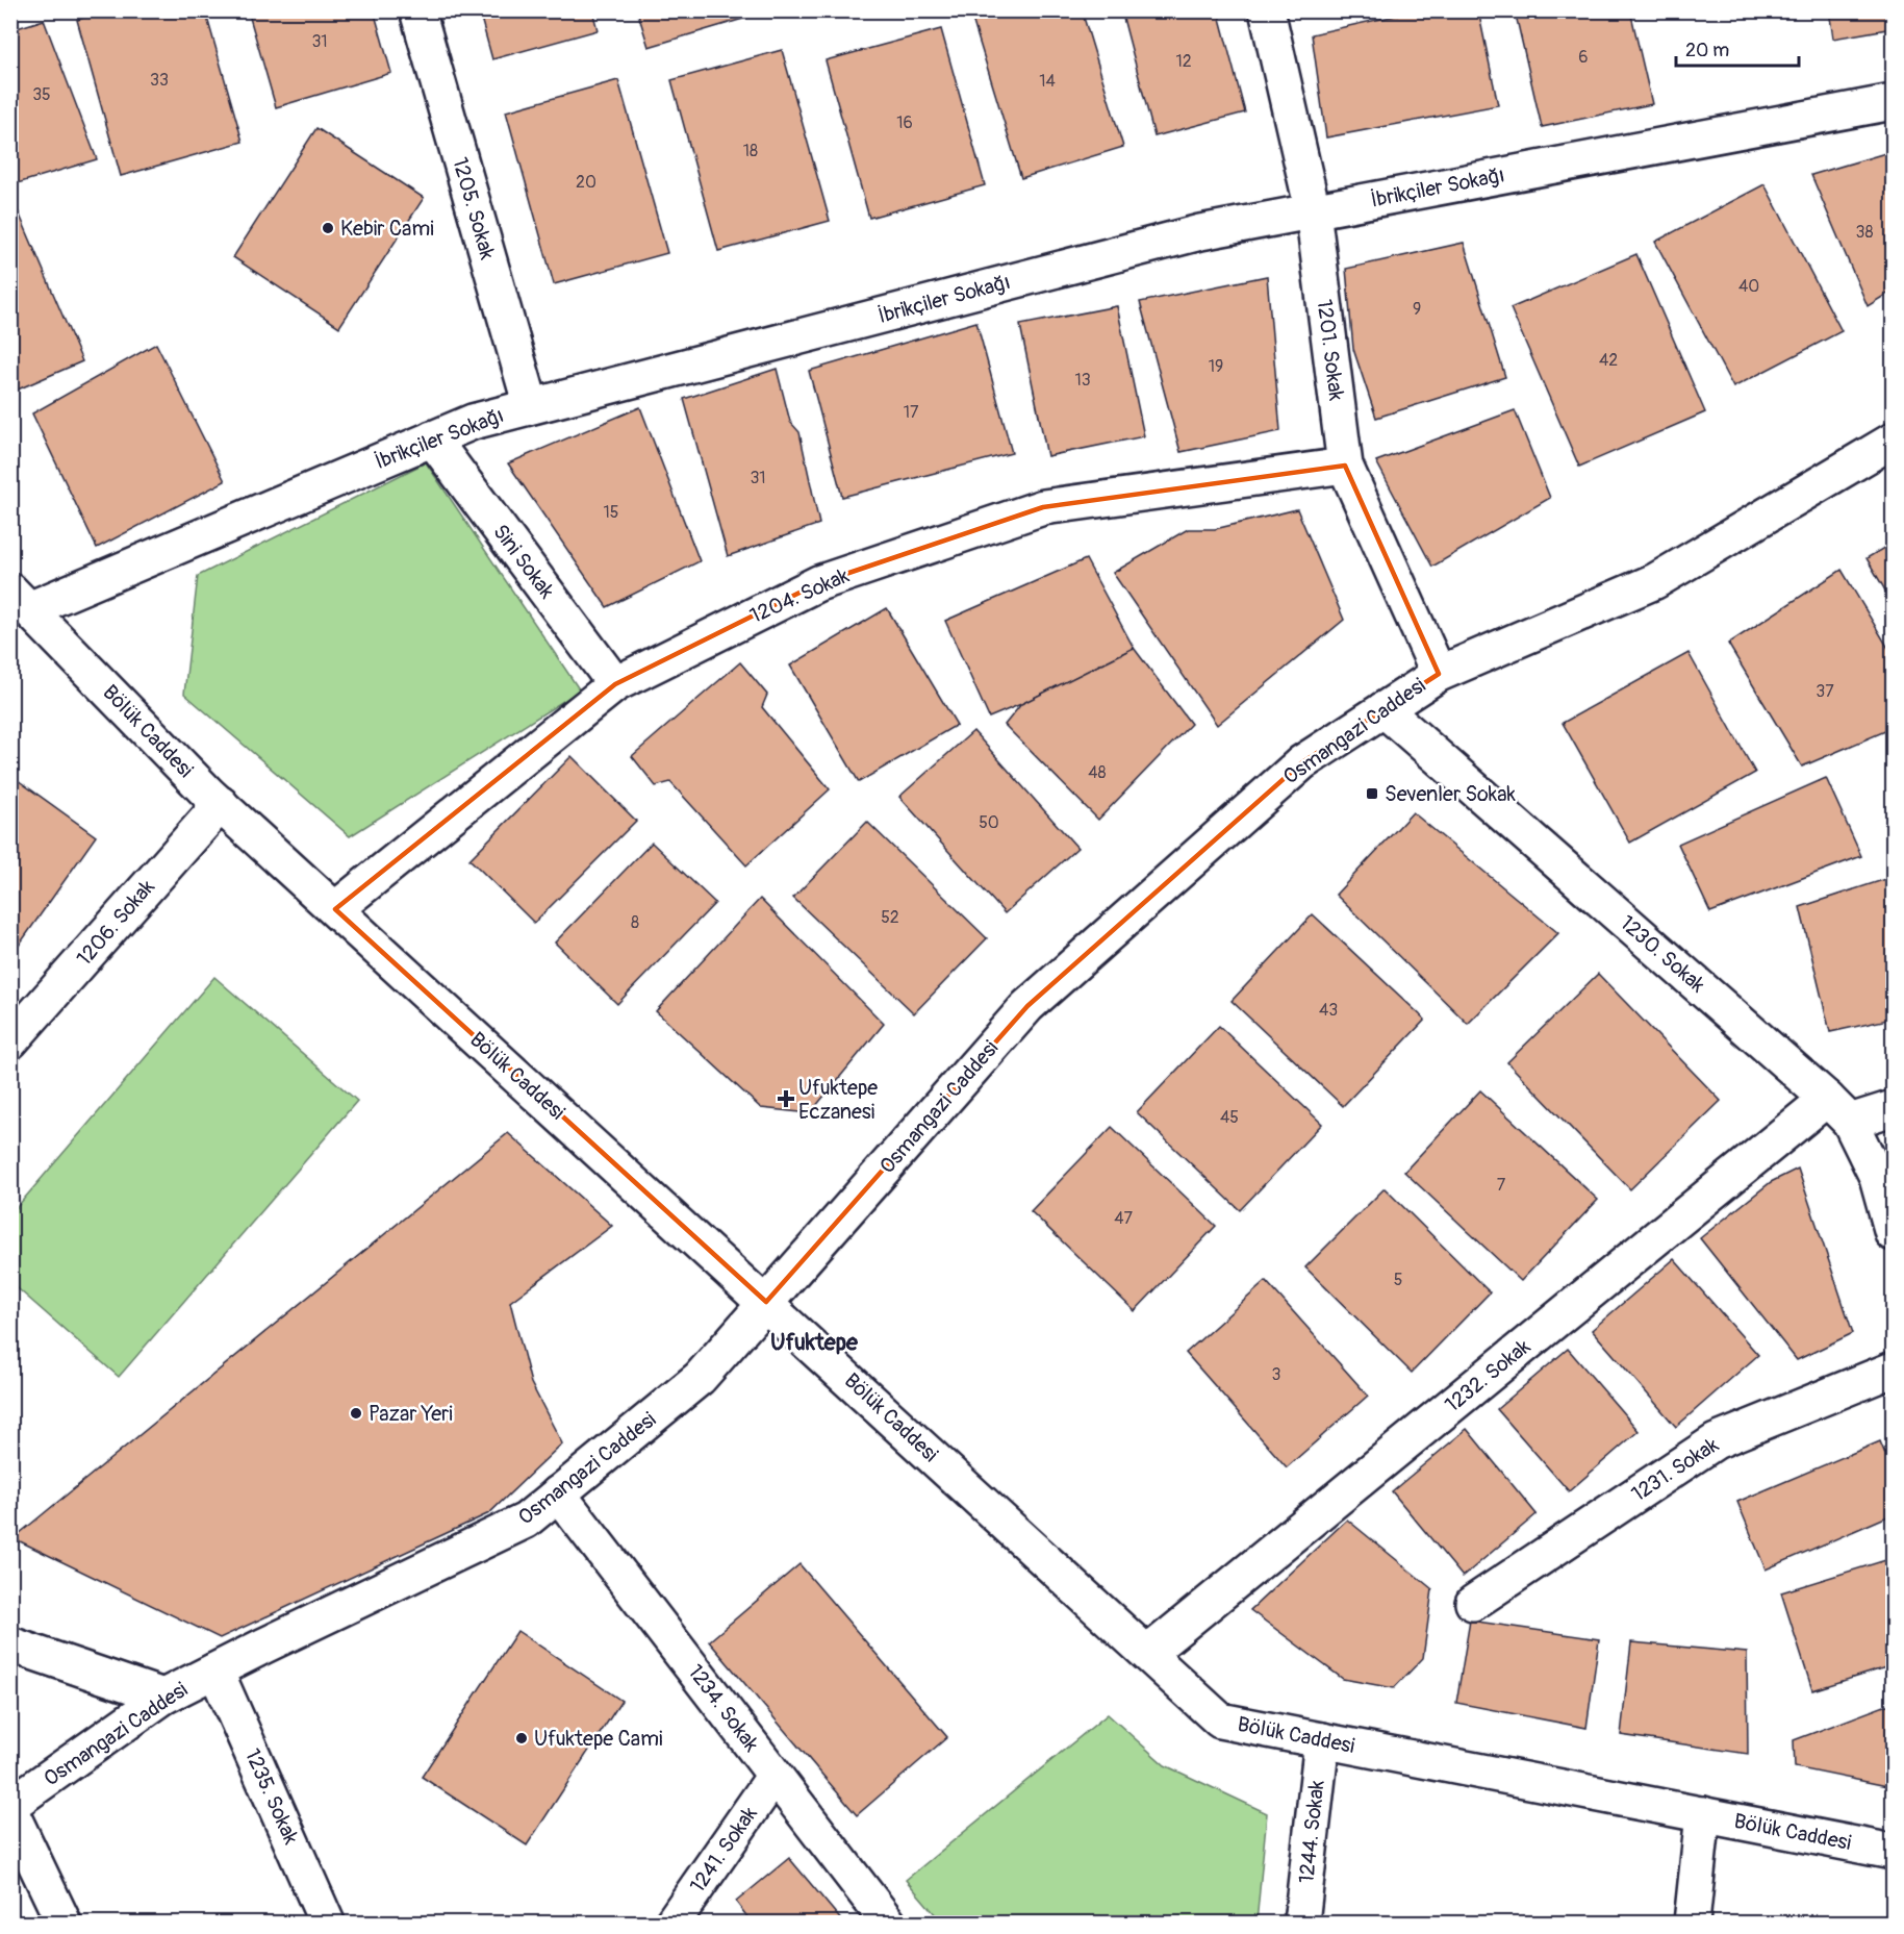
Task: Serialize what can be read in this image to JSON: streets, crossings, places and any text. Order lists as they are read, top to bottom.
{
  "streets": {
    "street": [
      "İbrikçiler Sokağı",
      "1205. Sokak",
      "1201. Sokak",
      "Sini Sokak",
      "1204. Sokak",
      "Bölük Caddesi",
      "Osmangazi Caddesi",
      "1206. Sokak",
      "1230. Sokak",
      "1232. Sokak",
      "1231. Sokak",
      "1234. Sokak",
      "1235. Sokak",
      "1244. Sokak",
      "1241. Sokak"
    ]
  },
  "crossings": [
    ["İbrikçiler Sokağı", "1205. Sokak"],
    ["İbrikçiler Sokağı", "1201. Sokak"],
    ["İbrikçiler Sokağı", "Sini Sokak"],
    ["İbrikçiler Sokağı", "Bölük Caddesi"],
    ["1201. Sokak", "1204. Sokak"],
    ["1201. Sokak", "Osmangazi Caddesi"],
    ["Sini Sokak", "1204. Sokak"],
    ["1204. Sokak", "Bölük Caddesi"],
    ["Bölük Caddesi", "Osmangazi Caddesi"],
    ["Bölük Caddesi", "1206. Sokak"],
    ["Bölük Caddesi", "1232. Sokak"],
    ["Bölük Caddesi", "1244. Sokak"],
    ["Osmangazi Caddesi", "1230. Sokak"],
    ["Osmangazi Caddesi", "1234. Sokak"],
    ["Osmangazi Caddesi", "1235. Sokak"],
    ["1230. Sokak", "1232. Sokak"],
    ["1234. Sokak", "1241. Sokak"]
  ],
  "districts": ["Ufuktepe"],
  "places": {
    "other": ["Kebir Cami", "Pazar Yeri", "Ufuktepe Cami"],
    "transit": ["Sevenler Sokak"],
    "health": ["Ufuktepe Eczanesi"]
  },
  "house_numbers": [
    "31",
    "6",
    "12",
    "33",
    "14",
    "35",
    "16",
    "18",
    "20",
    "38",
    "40",
    "9",
    "42",
    "19",
    "13",
    "17",
    "31",
    "15",
    "37",
    "48",
    "50",
    "52",
    "8",
    "43",
    "45",
    "7",
    "47",
    "5",
    "3"
  ],
  "scale_bar": "20 m"
}
